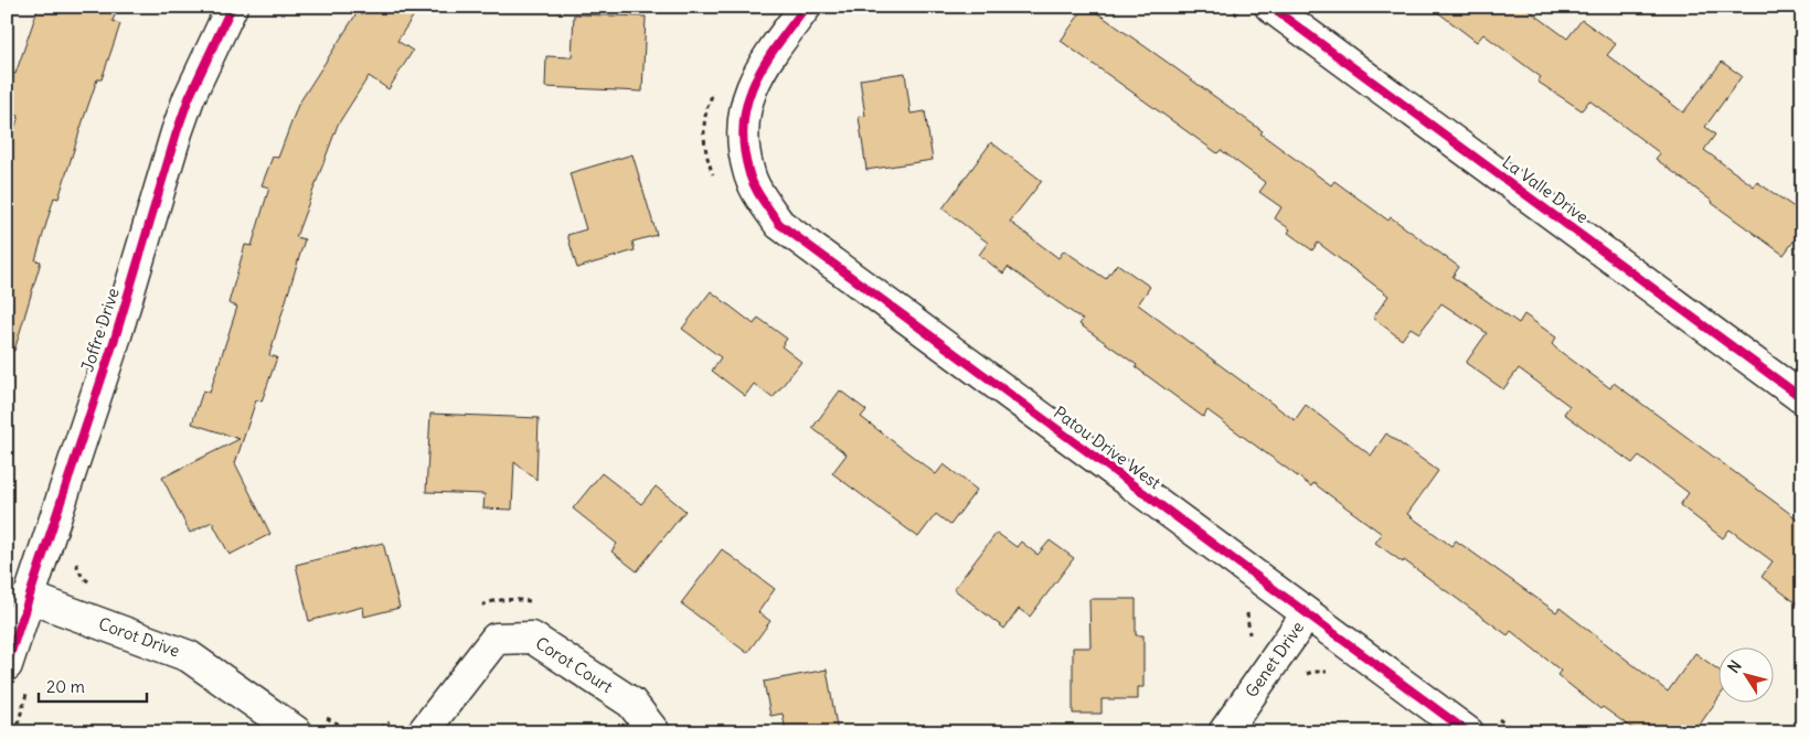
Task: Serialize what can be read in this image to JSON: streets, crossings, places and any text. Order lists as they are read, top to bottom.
{
  "streets": {
    "street": [
      "La Valle Drive",
      "Joffre Drive",
      "Patou Drive West",
      "Corot Drive",
      "Genet Drive",
      "Corot Court"
    ]
  },
  "crossings": [
    ["Joffre Drive", "Corot Drive"],
    ["Patou Drive West", "Genet Drive"]
  ],
  "scale_bar": "20 m",
  "north": "top left"
}
